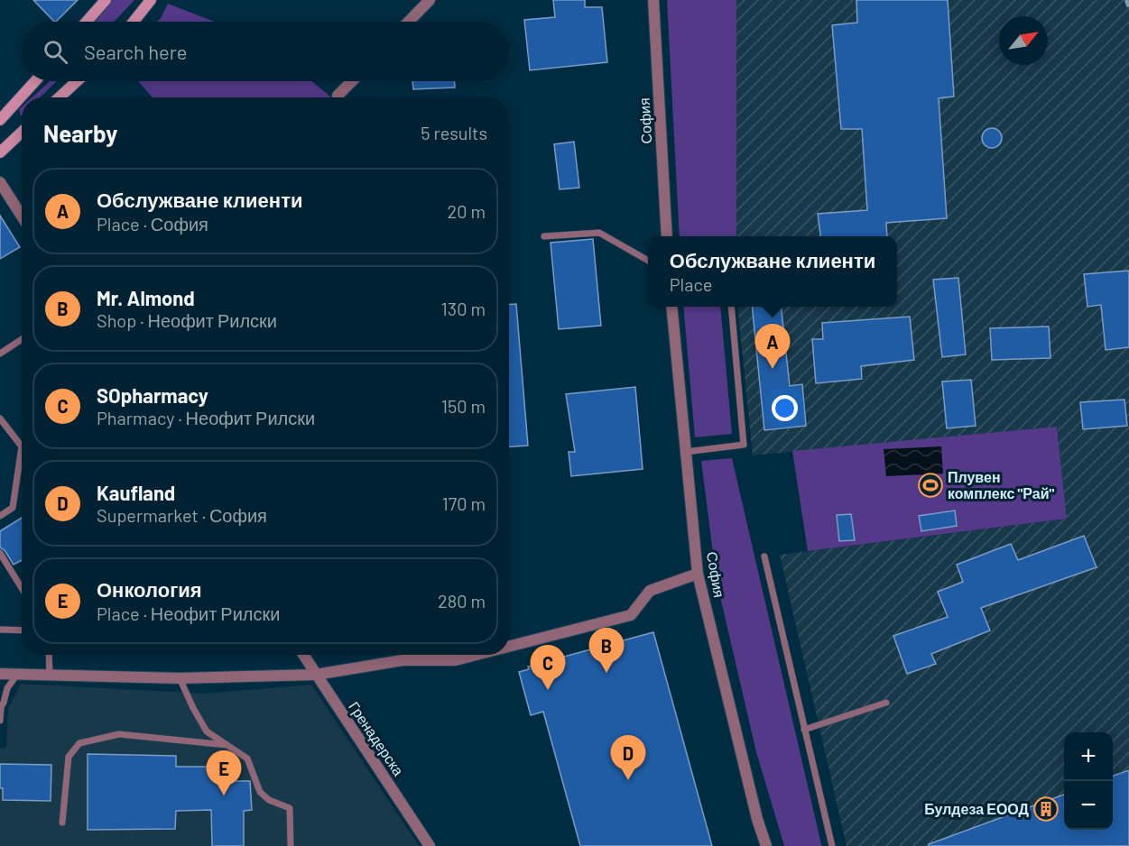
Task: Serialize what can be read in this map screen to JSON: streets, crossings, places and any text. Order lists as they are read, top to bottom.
{
  "streets": {
    "street": ["София", "Гренадерска"]
  },
  "places": {
    "sports": ["Плувен комплекс \"Рай\""],
    "building": ["Булдеза ЕООД"]
  },
  "north": "top right",
  "page": {
    "search": "Search here",
    "heading": ["Nearby", "5 results"],
    "list": [
      {
        "mark": "A",
        "name": "Обслужване клиенти",
        "note": "Place · София",
        "value": "20 m"
      },
      {
        "mark": "B",
        "name": "Mr. Almond",
        "note": "Shop · Неофит Рилски",
        "value": "130 m"
      },
      {
        "mark": "C",
        "name": "SOpharmacy",
        "note": "Pharmacy · Неофит Рилски",
        "value": "150 m"
      },
      {
        "mark": "D",
        "name": "Kaufland",
        "note": "Supermarket · София",
        "value": "170 m"
      },
      {
        "mark": "E",
        "name": "Онкология",
        "note": "Place · Неофит Рилски",
        "value": "280 m"
      }
    ],
    "popup": ["Обслужване клиенти", "Place"],
    "pins": [
      "A",
      "B",
      "C",
      "D",
      "E"
    ],
    "map_buttons": ["+", "−"]
  }
}
